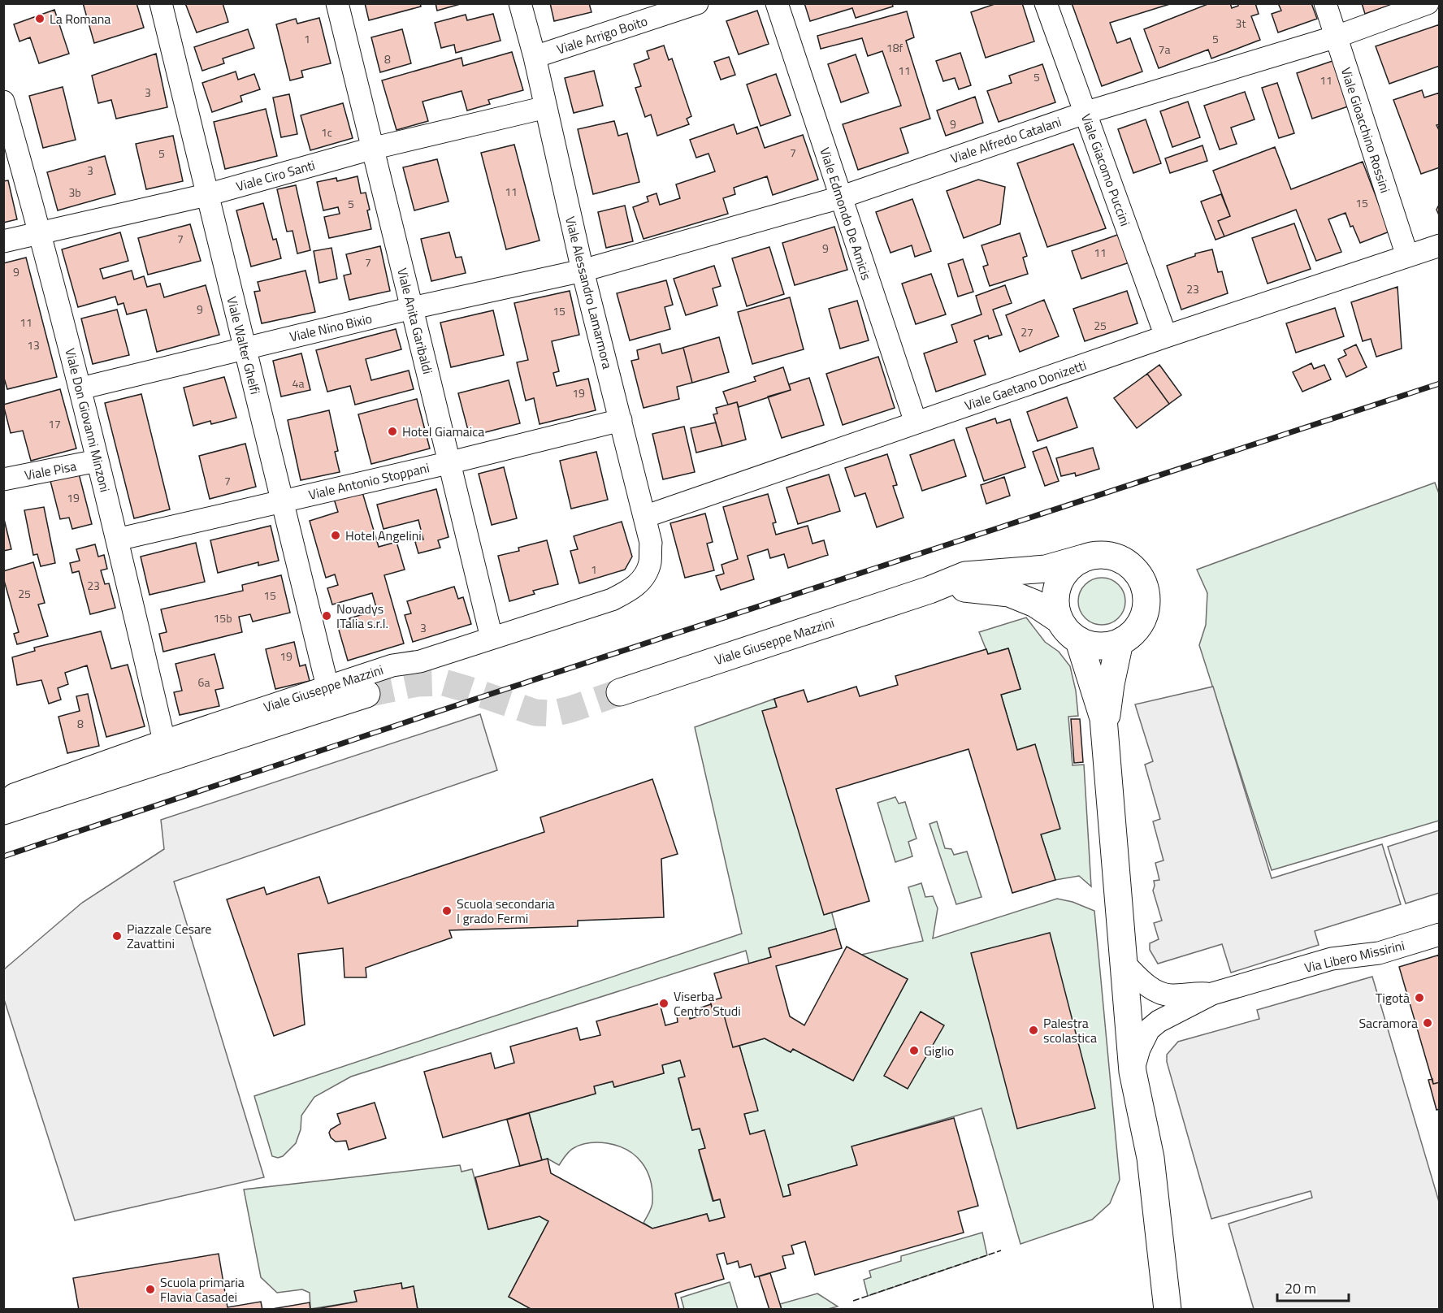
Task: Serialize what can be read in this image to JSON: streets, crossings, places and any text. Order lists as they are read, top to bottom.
{
  "streets": {
    "street": [
      "Viale Arrigo Boito",
      "Viale Gioacchino Rossini",
      "Viale Alfredo Catalani",
      "Viale Giacomo Puccini",
      "Viale Ciro Santi",
      "Viale Edmondo De Amicis",
      "Viale Alessandro Lamarmora",
      "Viale Anita Garibaldi",
      "Viale Nino Bixio",
      "Viale Walter Ghelfi",
      "Viale Gaetano Donizetti",
      "Viale Don Giovanni Minzoni",
      "Viale Pisa",
      "Viale Antonio Stoppani",
      "Viale Giuseppe Mazzini",
      "Via Libero Missirini"
    ]
  },
  "crossings": [
    ["Viale Arrigo Boito", "Viale Alessandro Lamarmora"],
    ["Viale Gioacchino Rossini", "Viale Alfredo Catalani"],
    ["Viale Gioacchino Rossini", "Viale Gaetano Donizetti"],
    ["Viale Alfredo Catalani", "Viale Giacomo Puccini"],
    ["Viale Alfredo Catalani", "Viale Edmondo De Amicis"],
    ["Viale Alfredo Catalani", "Viale Alessandro Lamarmora"],
    ["Viale Alfredo Catalani", "Viale Nino Bixio"],
    ["Viale Giacomo Puccini", "Viale Gaetano Donizetti"],
    ["Viale Ciro Santi", "Viale Alessandro Lamarmora"],
    ["Viale Ciro Santi", "Viale Anita Garibaldi"],
    ["Viale Ciro Santi", "Viale Walter Ghelfi"],
    ["Viale Ciro Santi", "Viale Don Giovanni Minzoni"],
    ["Viale Edmondo De Amicis", "Viale Gaetano Donizetti"],
    ["Viale Alessandro Lamarmora", "Viale Nino Bixio"],
    ["Viale Alessandro Lamarmora", "Viale Gaetano Donizetti"],
    ["Viale Alessandro Lamarmora", "Viale Antonio Stoppani"],
    ["Viale Alessandro Lamarmora", "Viale Giuseppe Mazzini"],
    ["Viale Anita Garibaldi", "Viale Nino Bixio"],
    ["Viale Anita Garibaldi", "Viale Antonio Stoppani"],
    ["Viale Anita Garibaldi", "Viale Giuseppe Mazzini"],
    ["Viale Nino Bixio", "Viale Walter Ghelfi"],
    ["Viale Nino Bixio", "Viale Don Giovanni Minzoni"],
    ["Viale Walter Ghelfi", "Viale Antonio Stoppani"],
    ["Viale Walter Ghelfi", "Viale Giuseppe Mazzini"],
    ["Viale Don Giovanni Minzoni", "Viale Pisa"],
    ["Viale Don Giovanni Minzoni", "Viale Antonio Stoppani"],
    ["Viale Don Giovanni Minzoni", "Viale Giuseppe Mazzini"],
    ["Viale Giuseppe Mazzini", "Via Libero Missirini"]
  ],
  "places": [
    "La Romana",
    "Hotel Giamaica",
    "Hotel Angelini",
    "Novadys ITalia s.r.l.",
    "Scuola secondaria I grado Fermi",
    "Piazzale Cesare Zavattini",
    "Tigotà",
    "Viserba Centro Studi",
    "Sacramora",
    "Palestra scolastica",
    "Giglio",
    "Scuola primaria Flavia Casadei"
  ],
  "house_numbers": [
    "3t",
    "1",
    "5",
    "18f",
    "7a",
    "8",
    "11",
    "5",
    "11",
    "3",
    "9",
    "1c",
    "7",
    "5",
    "3",
    "11",
    "3b",
    "15",
    "5",
    "7",
    "9",
    "11",
    "7",
    "9",
    "23",
    "9",
    "15",
    "11",
    "25",
    "27",
    "13",
    "4a",
    "19",
    "17",
    "7",
    "19",
    "1",
    "23",
    "25",
    "15",
    "15b",
    "3",
    "19",
    "6a",
    "8"
  ],
  "scale_bar": "20 m"
}
